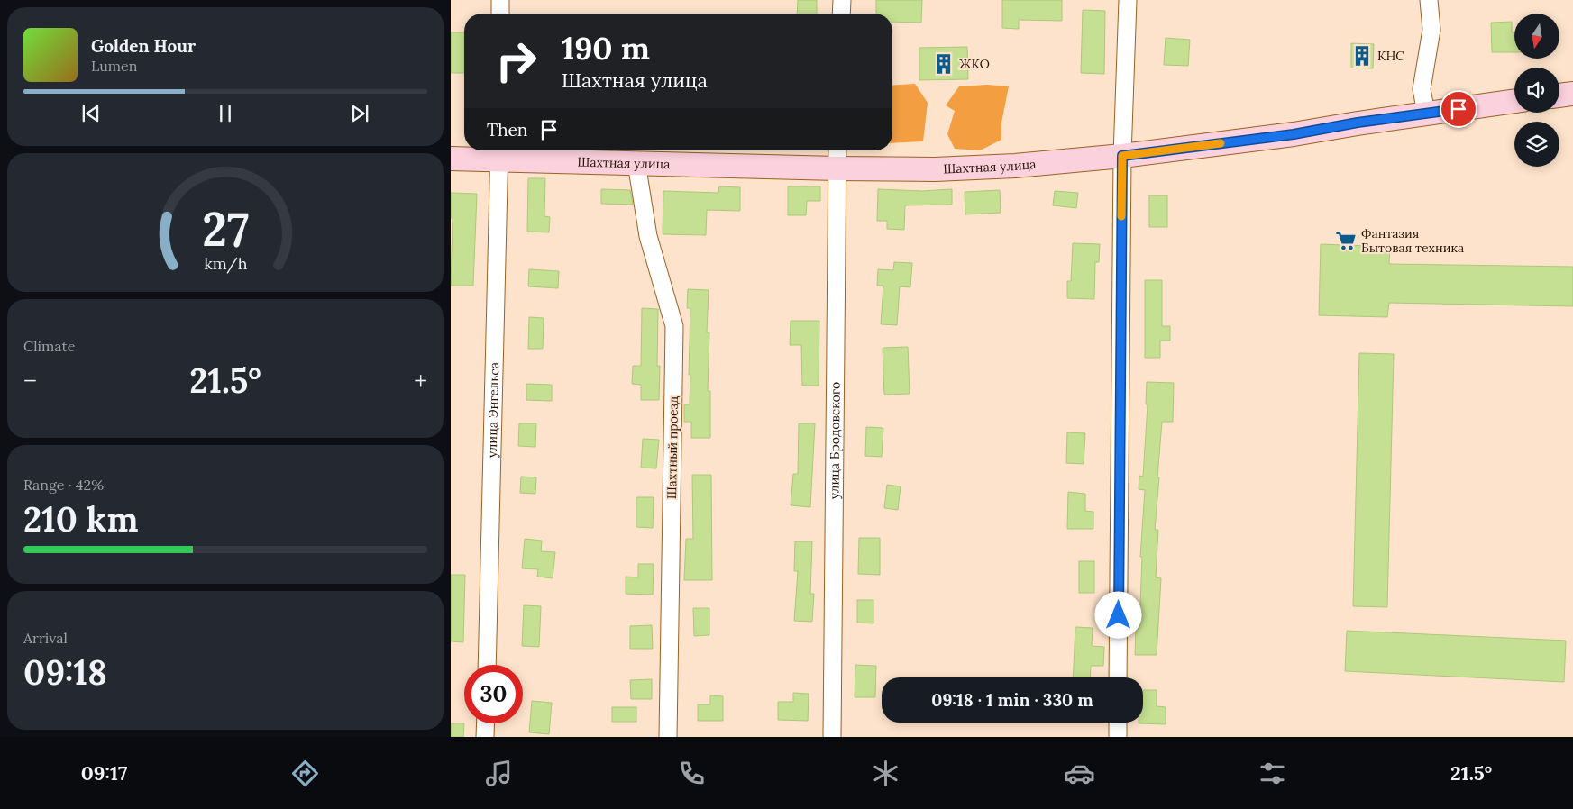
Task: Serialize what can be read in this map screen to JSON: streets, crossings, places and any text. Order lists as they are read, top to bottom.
{
  "streets": {
    "main road": ["Шахтная улица"],
    "street": ["улица Энгельса", "улица Бродовского", "Шахтный проезд"]
  },
  "crossings": [
    ["Шахтная улица", "улица Энгельса"],
    ["Шахтная улица", "улица Бродовского"],
    ["Шахтная улица", "Шахтный проезд"]
  ],
  "places": {
    "building": ["КНС", "ЖКО"],
    "supermarket": ["Фантазия Бытовая техника"]
  },
  "north": "bottom",
  "page": {
    "turn": ["190 m", "Шахтная улица"],
    "song": ["Golden Hour", "Lumen"],
    "then": "Then",
    "tile": [
      "Climate",
      ["Range · 42%", "210 km"],
      ["Arrival", "09:18"]
    ],
    "heat": ["−", "21.5°", "+"],
    "limit": "30",
    "trip": "09:18 · 1 min · 330 m",
    "tabs": ["09:17", "21.5°"],
    "gauge": ["27", "km/h"]
  }
}
